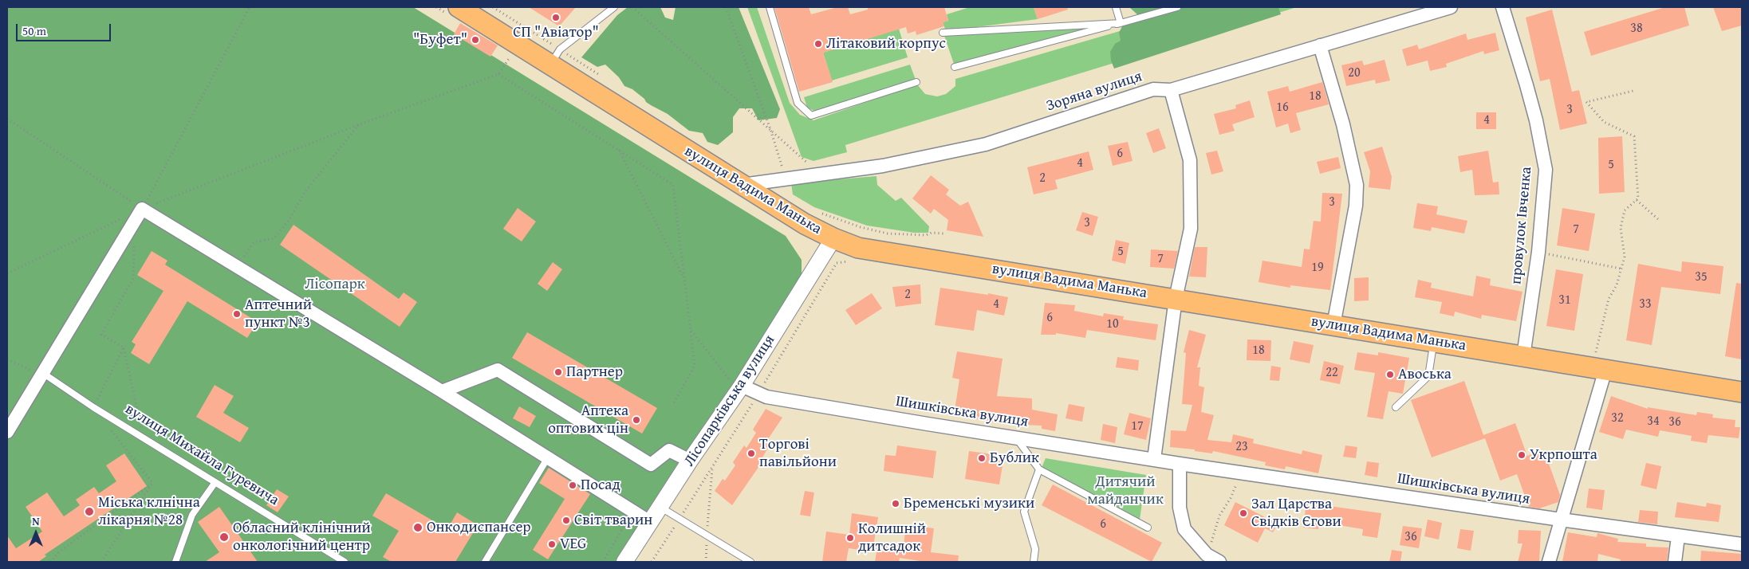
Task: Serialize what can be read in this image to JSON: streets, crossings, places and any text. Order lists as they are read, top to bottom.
{
  "streets": {
    "main road": ["вулиця Вадима Манька"],
    "street": [
      "Зоряна вулиця",
      "провулок Івченка",
      "Лісопарківська вулиця",
      "Шишківська вулиця"
    ],
    "lane": ["вулиця Михайла Гуревича"]
  },
  "crossings": [
    ["Зоряна вулиця", "вулиця Вадима Манька"],
    ["вулиця Вадима Манька", "провулок Івченка"],
    ["вулиця Вадима Манька", "Лісопарківська вулиця"],
    ["Лісопарківська вулиця", "Шишківська вулиця"]
  ],
  "parks": ["Лісопарк", "Дитячий майданчик"],
  "places": [
    "СП \"Авіатор\"",
    "\"Буфет\"",
    "Літаковий корпус",
    "Аптечний пункт №3",
    "Партнер",
    "Авоська",
    "Аптека оптових цін",
    "Торгові павільйони",
    "Укрпошта",
    "Бублик",
    "Посад",
    "Бременські музики",
    "Міська клнічна лікарня №28",
    "Зал Царства Свідків Єгови",
    "Світ тварин",
    "Онкодиспансер",
    "Обласний клінічний онкологічний центр",
    "Колишній дитсадок",
    "VEG"
  ],
  "house_numbers": [
    "38",
    "20",
    "18",
    "16",
    "3",
    "4",
    "6",
    "4",
    "5",
    "2",
    "3",
    "3",
    "7",
    "5",
    "7",
    "19",
    "35",
    "2",
    "31",
    "4",
    "33",
    "6",
    "10",
    "18",
    "22",
    "32",
    "34",
    "36",
    "17",
    "23",
    "6",
    "36"
  ],
  "scale_bar": "50 m",
  "north": "top"
}
